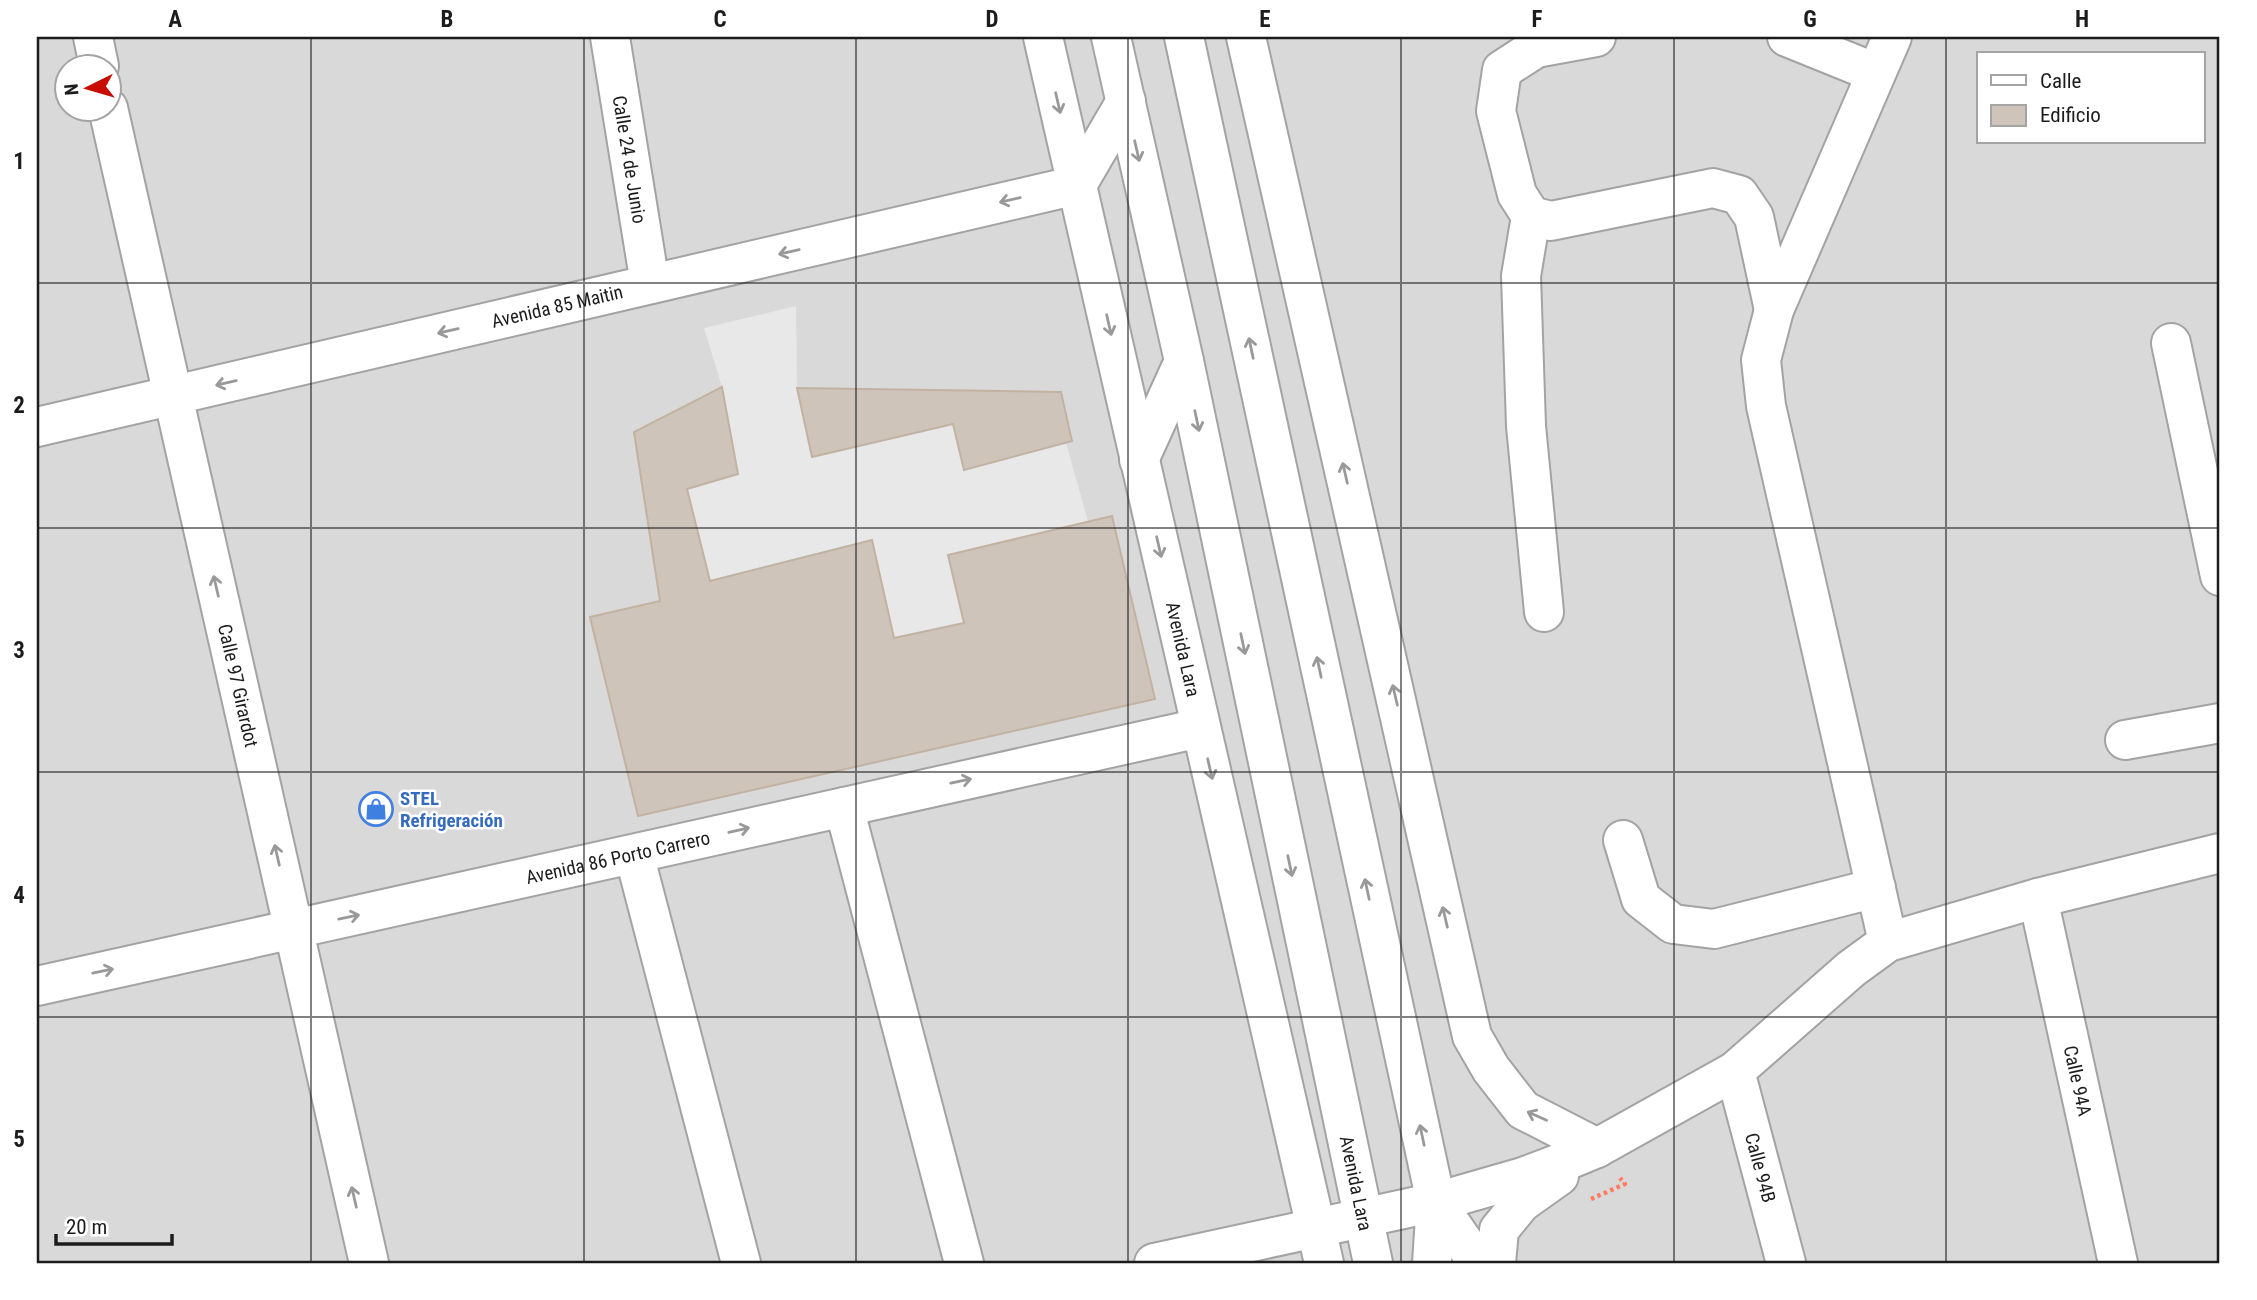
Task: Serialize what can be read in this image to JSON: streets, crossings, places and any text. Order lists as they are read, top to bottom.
{
  "streets": {
    "street": [
      "Calle 24 de Junio",
      "Avenida 85 Maitin",
      "Avenida Lara",
      "Calle 97 Girardot",
      "Avenida 86 Porto Carrero",
      "Calle 94A",
      "Calle 94B"
    ]
  },
  "crossings": [
    ["Calle 24 de Junio", "Avenida 85 Maitin"],
    ["Avenida 85 Maitin", "Avenida Lara"],
    ["Avenida 85 Maitin", "Calle 97 Girardot"],
    ["Avenida Lara", "Avenida 86 Porto Carrero"],
    ["Calle 97 Girardot", "Avenida 86 Porto Carrero"]
  ],
  "one_way": ["Avenida 85 Maitin", "Calle 97 Girardot", "Avenida 86 Porto Carrero"],
  "places": {
    "shop": ["STEL Refrigeración"]
  },
  "legend": ["Calle", "Edificio"],
  "scale_bar": "20 m",
  "north": "left",
  "grid": {
    "columns": [
      "A",
      "B",
      "C",
      "D",
      "E",
      "F",
      "G",
      "H"
    ],
    "rows": [
      "1",
      "2",
      "3",
      "4",
      "5"
    ]
  }
}
